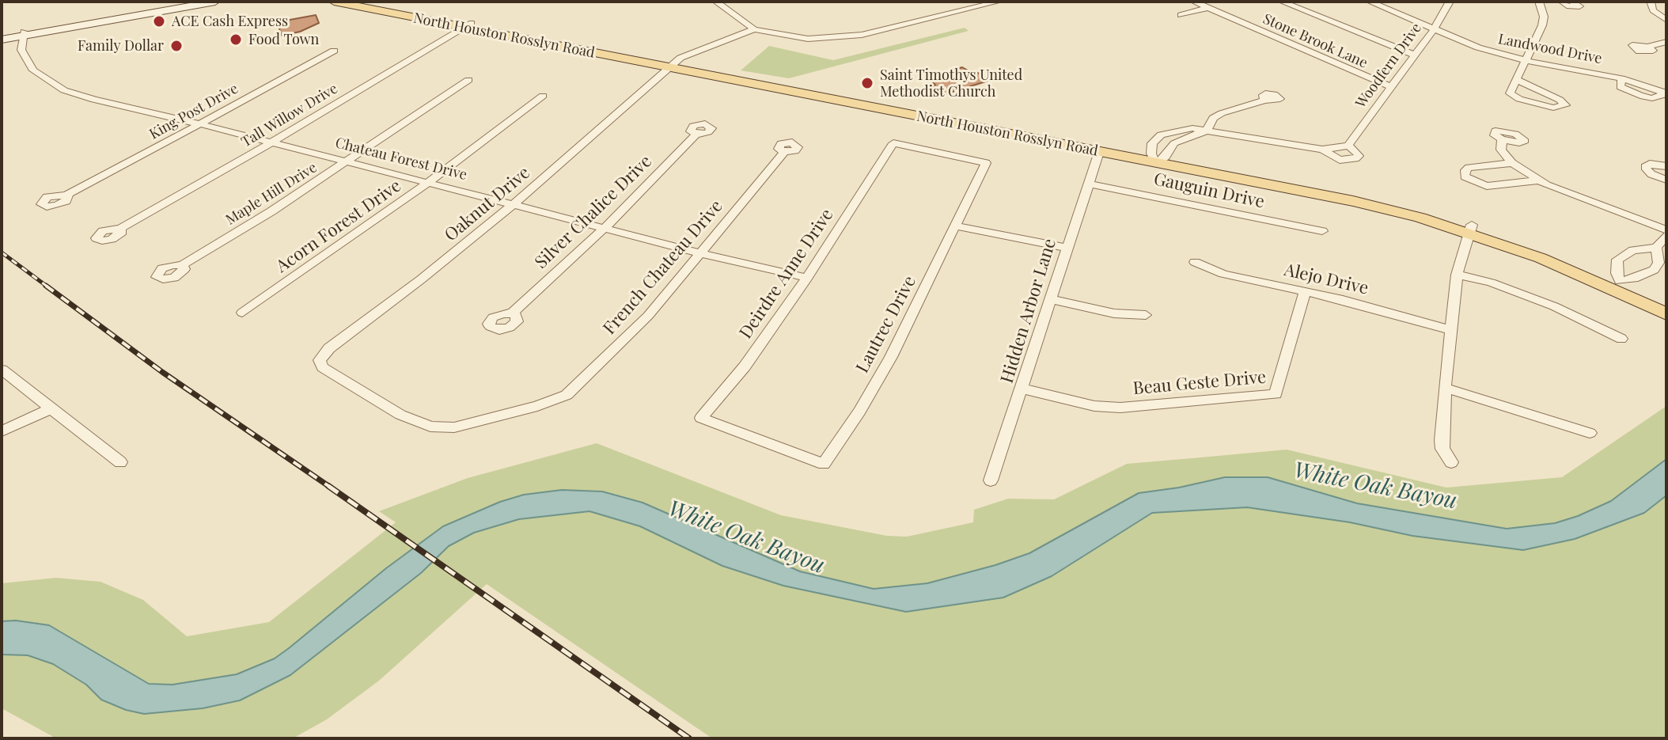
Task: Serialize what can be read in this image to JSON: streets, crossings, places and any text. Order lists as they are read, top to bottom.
{
  "streets": {
    "main road": ["North Houston Rosslyn Road"],
    "street": [
      "Stone Brook Lane",
      "Landwood Drive",
      "Woodfern Drive",
      "King Post Drive",
      "Tall Willow Drive",
      "Chateau Forest Drive",
      "Gauguin Drive",
      "Maple Hill Drive",
      "Oaknut Drive",
      "Silver Chalice Drive",
      "Acorn Forest Drive",
      "French Chateau Drive",
      "Deirdre Anne Drive",
      "Alejo Drive",
      "Hidden Arbor Lane",
      "Lautrec Drive",
      "Beau Geste Drive"
    ]
  },
  "crossings": [
    ["North Houston Rosslyn Road", "Woodfern Drive"],
    ["North Houston Rosslyn Road", "Tall Willow Drive"],
    ["North Houston Rosslyn Road", "Oaknut Drive"],
    ["North Houston Rosslyn Road", "Hidden Arbor Lane"],
    ["Stone Brook Lane", "Woodfern Drive"],
    ["Landwood Drive", "Woodfern Drive"],
    ["King Post Drive", "Chateau Forest Drive"],
    ["Tall Willow Drive", "Chateau Forest Drive"],
    ["Chateau Forest Drive", "Maple Hill Drive"],
    ["Chateau Forest Drive", "Oaknut Drive"],
    ["Chateau Forest Drive", "Silver Chalice Drive"],
    ["Chateau Forest Drive", "Acorn Forest Drive"],
    ["Chateau Forest Drive", "French Chateau Drive"],
    ["Chateau Forest Drive", "Deirdre Anne Drive"],
    ["Gauguin Drive", "Hidden Arbor Lane"],
    ["Oaknut Drive", "French Chateau Drive"],
    ["Deirdre Anne Drive", "Lautrec Drive"],
    ["Alejo Drive", "Beau Geste Drive"],
    ["Hidden Arbor Lane", "Beau Geste Drive"]
  ],
  "water": ["White Oak Bayou"],
  "places": [
    "ACE Cash Express",
    "Food Town",
    "Family Dollar",
    "Saint Timothys United Methodist Church"
  ]
}
